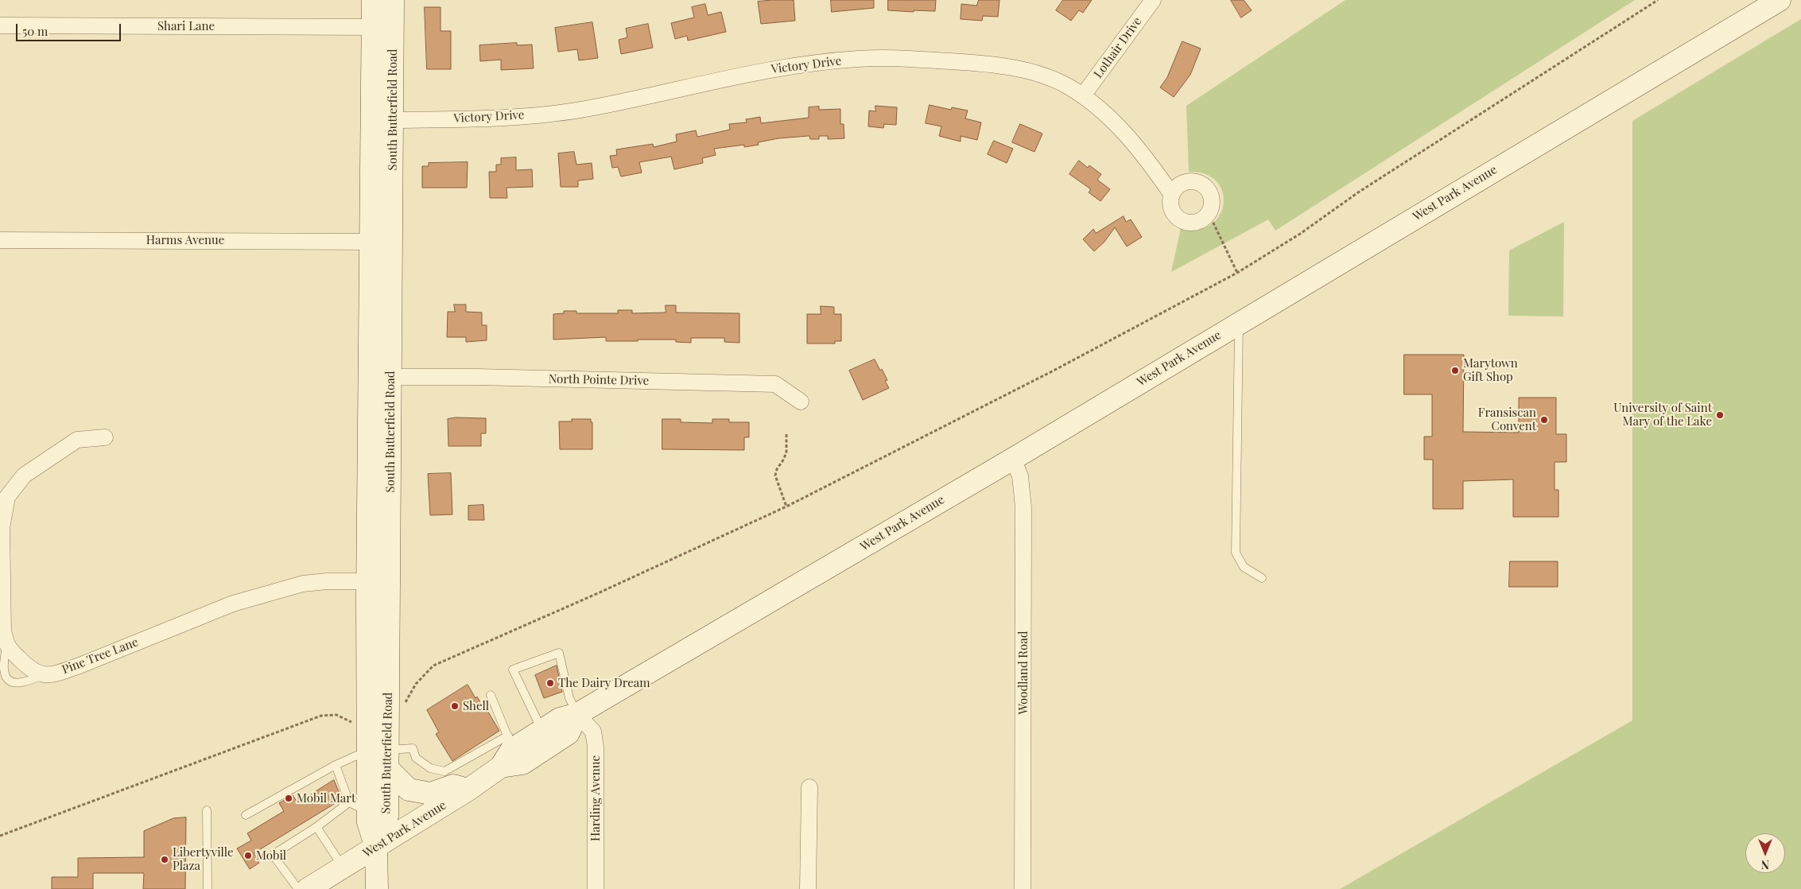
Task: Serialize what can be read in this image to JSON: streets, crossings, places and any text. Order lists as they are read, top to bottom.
{
  "streets": {
    "main road": ["South Butterfield Road", "West Park Avenue"],
    "street": [
      "Shari Lane",
      "Lothair Drive",
      "Victory Drive",
      "Harms Avenue",
      "North Pointe Drive",
      "Pine Tree Lane",
      "Woodland Road",
      "Harding Avenue"
    ]
  },
  "crossings": [
    ["Shari Lane", "South Butterfield Road"],
    ["Lothair Drive", "Victory Drive"],
    ["Victory Drive", "South Butterfield Road"],
    ["South Butterfield Road", "West Park Avenue"],
    ["South Butterfield Road", "Harms Avenue"],
    ["South Butterfield Road", "North Pointe Drive"],
    ["South Butterfield Road", "Pine Tree Lane"],
    ["West Park Avenue", "Woodland Road"],
    ["West Park Avenue", "Harding Avenue"]
  ],
  "places": [
    "Marytown Gift Shop",
    "University of Saint Mary of the Lake",
    "Fransiscan Convent",
    "The Dairy Dream",
    "Shell",
    "Mobil Mart",
    "Mobil",
    "Libertyville Plaza"
  ],
  "scale_bar": "50 m",
  "north": "bottom"
}
